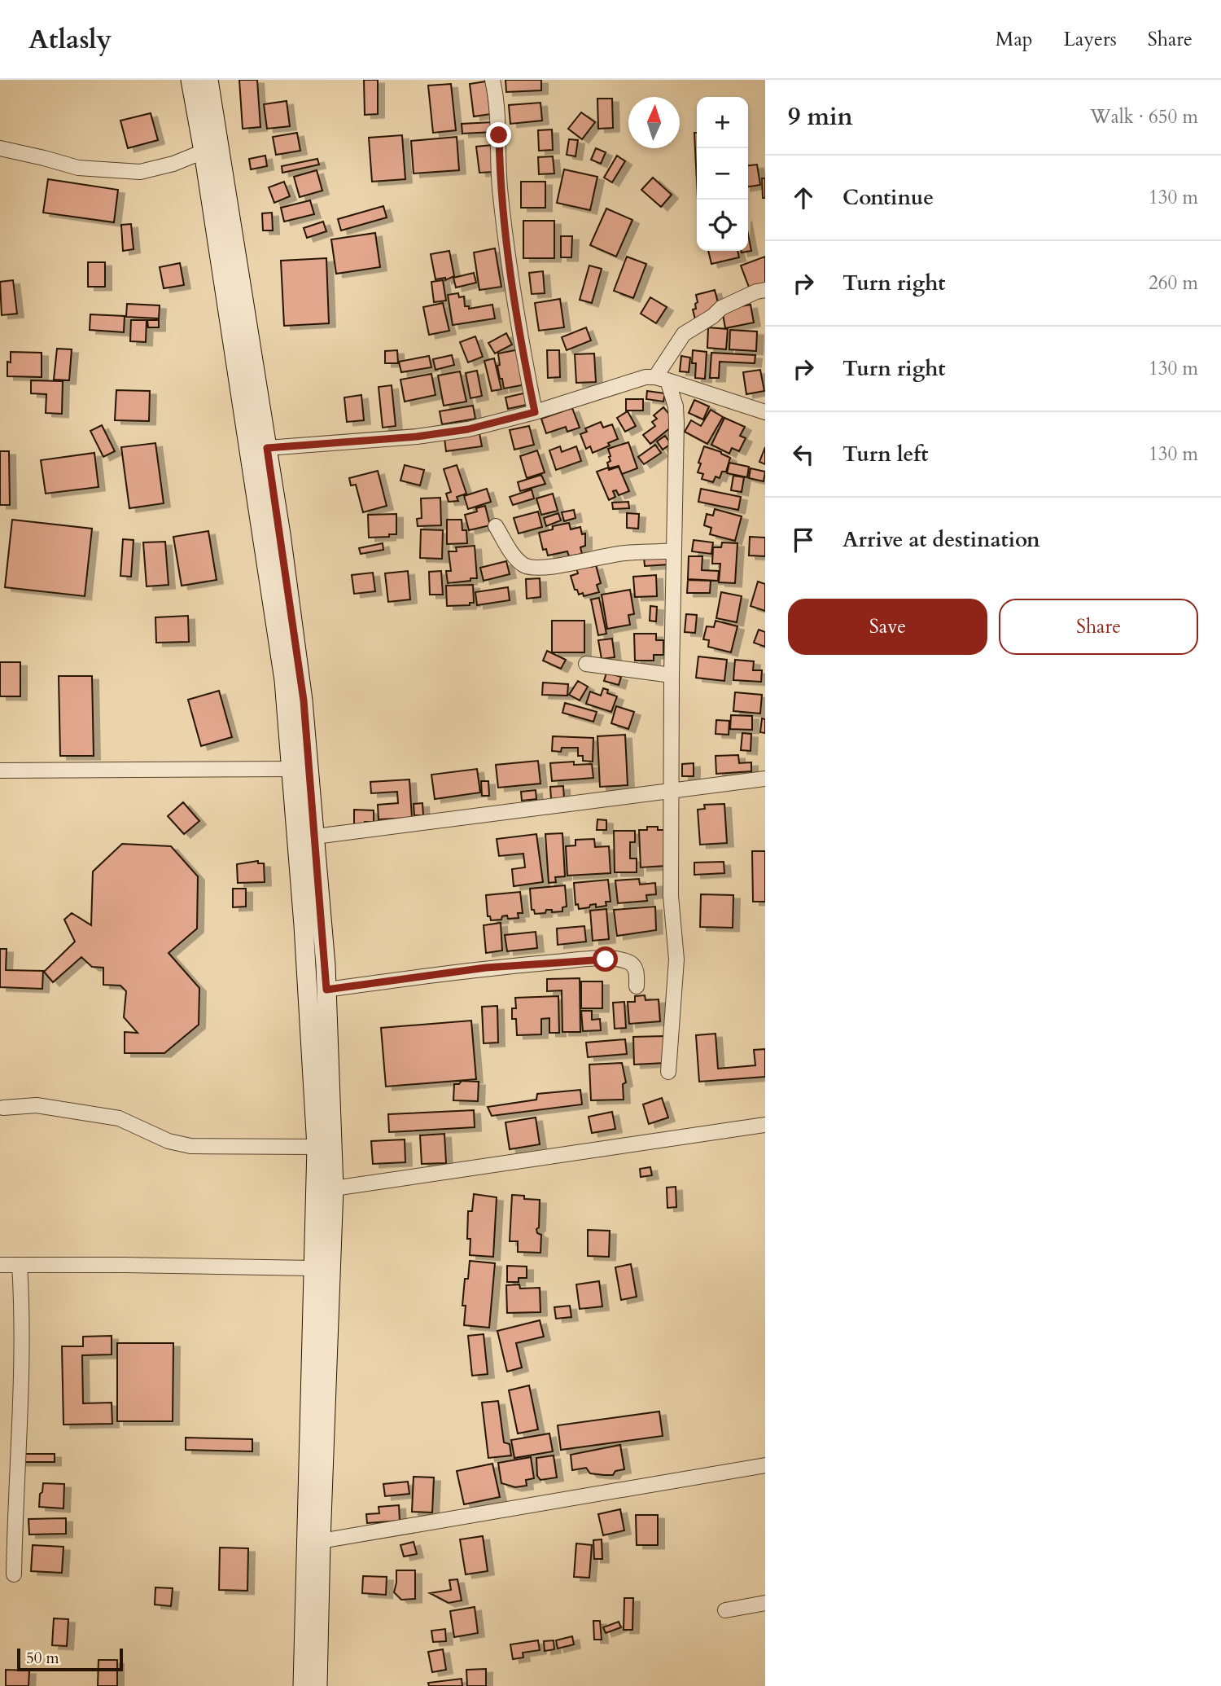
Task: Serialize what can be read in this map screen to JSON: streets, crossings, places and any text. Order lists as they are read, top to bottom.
{
  "scale_bar": "50 m",
  "north": "top",
  "page": {
    "header": "Atlasly",
    "nav": ["Map", "Layers", "Share"],
    "heading": ["9 min", "Walk · 650 m"],
    "map_buttons": ["+", "−"],
    "list": [
      ["Continue", "130 m"],
      ["Turn right", "260 m"],
      ["Turn right", "130 m"],
      ["Turn left", "130 m"],
      "Arrive at destination"
    ],
    "buttons": ["Save", "Share"],
    "scale": "50 m"
  }
}
